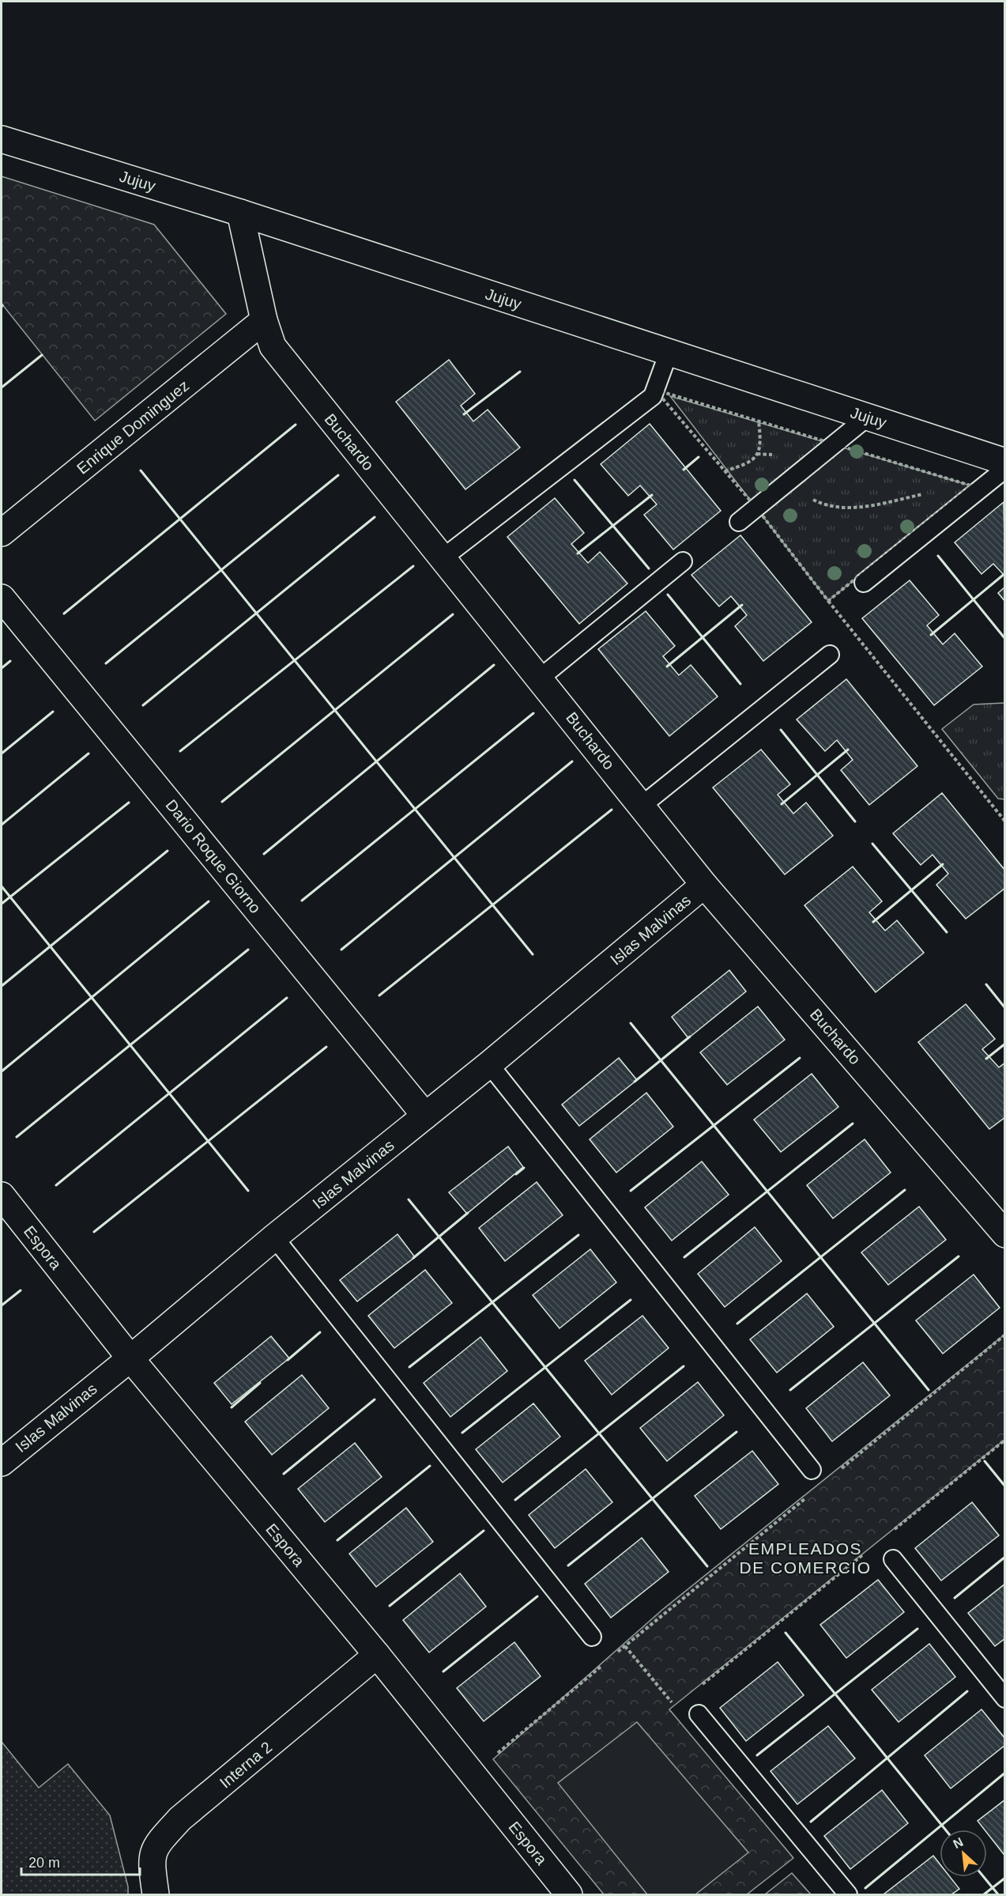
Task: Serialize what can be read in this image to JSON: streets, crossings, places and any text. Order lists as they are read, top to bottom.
{
  "streets": {
    "street": [
      "Jujuy",
      "Enrique Dominguez",
      "Buchardo",
      "Dario Roque Giorno",
      "Islas Malvinas",
      "Espora",
      "Interna 2"
    ]
  },
  "crossings": [
    ["Jujuy", "Buchardo"],
    ["Enrique Dominguez", "Buchardo"],
    ["Buchardo", "Islas Malvinas"],
    ["Dario Roque Giorno", "Islas Malvinas"],
    ["Islas Malvinas", "Espora"],
    ["Espora", "Interna 2"]
  ],
  "districts": ["EMPLEADOS DE COMERCIO"],
  "scale_bar": "20 m",
  "north": "top left"
}
